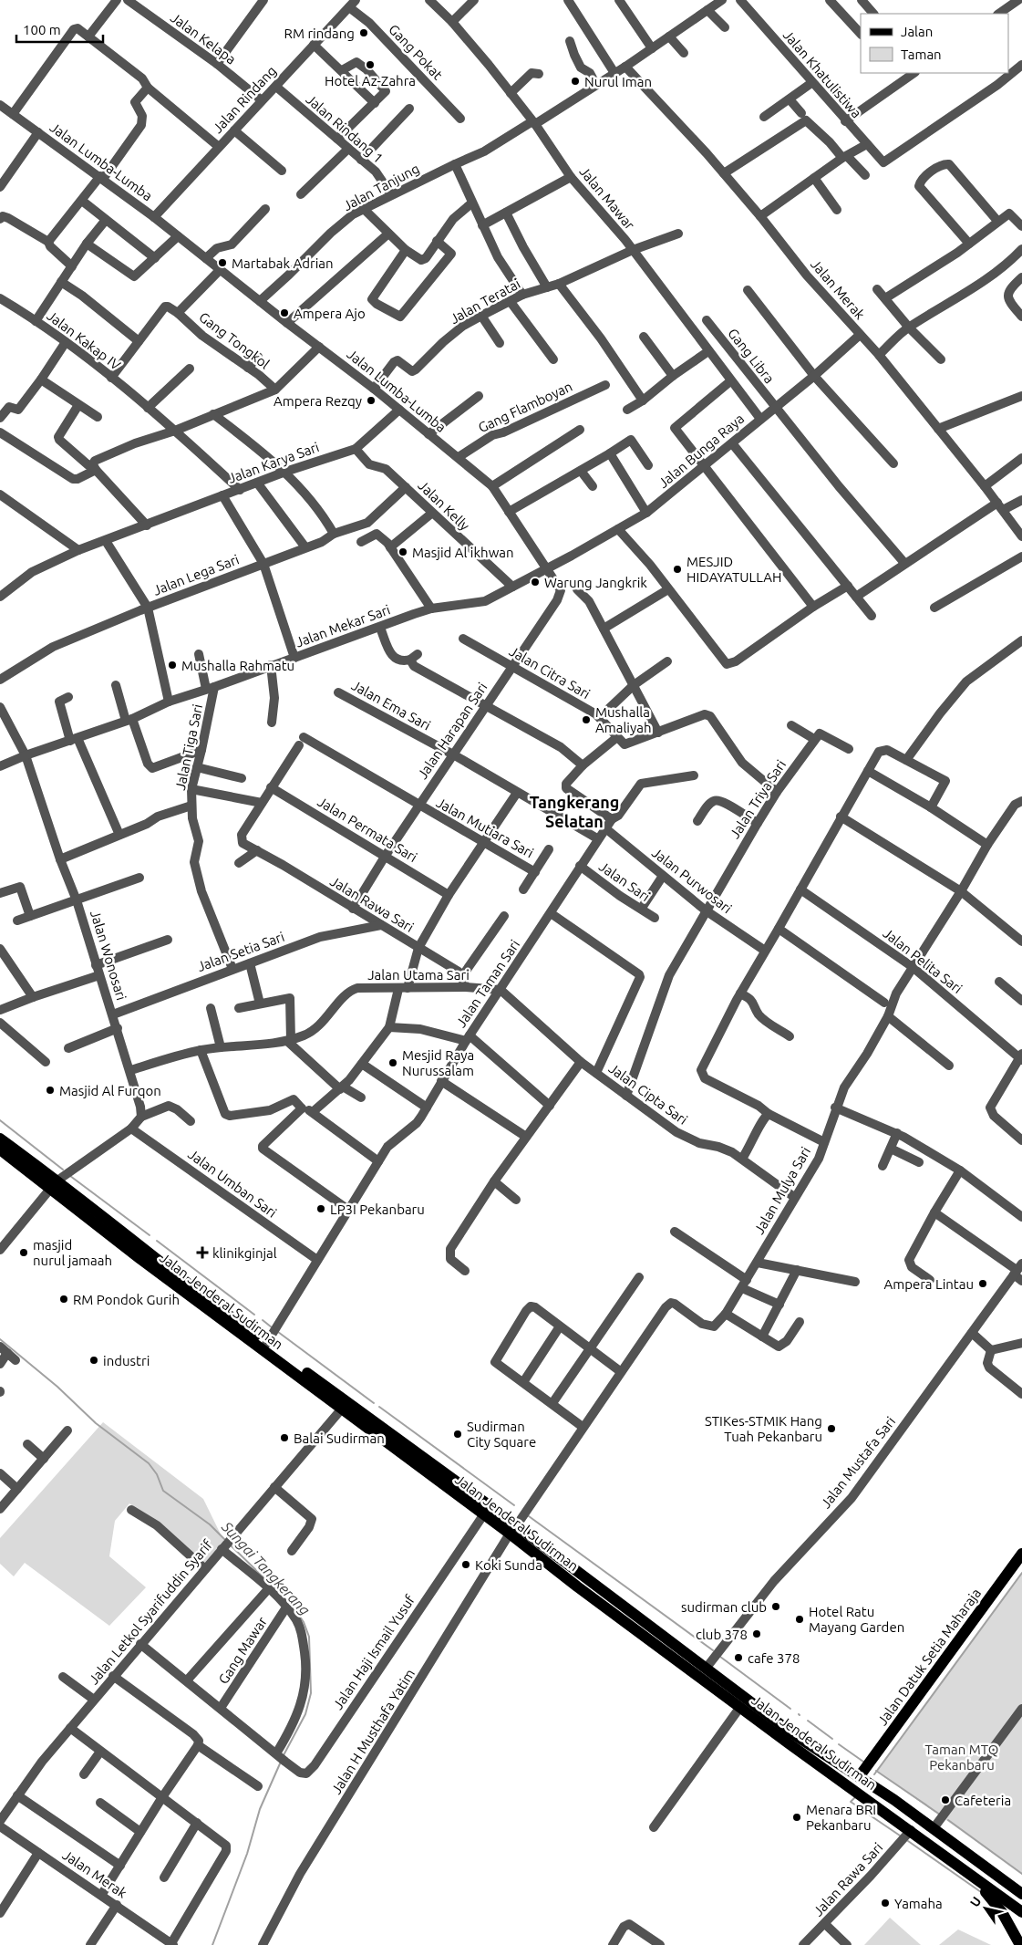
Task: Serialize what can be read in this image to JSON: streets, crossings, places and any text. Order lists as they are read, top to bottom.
{
  "streets": {
    "main road": ["Jalan Jenderal Sudirman", "Jalan Datuk Setia Maharaja"],
    "street": [
      "Jalan Kelapa",
      "Gang Pokat",
      "Jalan Khatulistiwa",
      "Jalan Rindang",
      "Jalan Rindang 1",
      "Jalan Lumba-Lumba",
      "Jalan Tanjung",
      "Jalan Mawar",
      "Jalan Merak",
      "Jalan Teratai",
      "Jalan Kakap IV",
      "Gang Tongkol",
      "Gang Libra",
      "Gang Flamboyan",
      "Jalan Bunga Raya",
      "Jalan Karya Sari",
      "Jalan Kelly",
      "Jalan Lega Sari",
      "Jalan Mekar Sari",
      "Jalan Citra Sari",
      "Jalan Ema Sari",
      "Jalan Harapan Sari",
      "Jalan Tiga Sari",
      "Jalan Triya Sari",
      "Jalan Mutiara Sari",
      "Jalan Permata Sari",
      "Jalan Purwosari",
      "Jalan Sari",
      "Jalan Rawa Sari",
      "Jalan Setia Sari",
      "Jalan Wonosari",
      "Jalan Pelita Sari",
      "Jalan Utama Sari",
      "Jalan Taman Sari",
      "Jalan Cipta Sari",
      "Jalan Umban Sari",
      "Jalan Mulya Sari",
      "Jalan Mustafa Sari",
      "Jalan Letkol Syarifuddin Syarif",
      "Gang Mawar",
      "Jalan Haji Ismail Yusuf",
      "Jalan H Musthafa Yatim"
    ]
  },
  "crossings": [
    ["Jalan Kelapa", "Jalan Rindang"],
    ["Gang Pokat", "Jalan Rindang"],
    ["Jalan Rindang", "Jalan Rindang 1"],
    ["Jalan Rindang", "Jalan Lumba-Lumba"],
    ["Jalan Rindang 1", "Jalan Tanjung"],
    ["Jalan Lumba-Lumba", "Jalan Tanjung"],
    ["Jalan Lumba-Lumba", "Jalan Teratai"],
    ["Jalan Lumba-Lumba", "Gang Tongkol"],
    ["Jalan Lumba-Lumba", "Gang Flamboyan"],
    ["Jalan Lumba-Lumba", "Jalan Bunga Raya"],
    ["Jalan Lumba-Lumba", "Jalan Karya Sari"],
    ["Jalan Lumba-Lumba", "Jalan Mekar Sari"],
    ["Jalan Lumba-Lumba", "Jalan Harapan Sari"],
    ["Jalan Tanjung", "Jalan Mawar"],
    ["Jalan Tanjung", "Jalan Merak"],
    ["Jalan Mawar", "Jalan Teratai"],
    ["Jalan Mawar", "Jalan Bunga Raya"],
    ["Jalan Merak", "Jalan Bunga Raya"],
    ["Jalan Kakap IV", "Gang Tongkol"],
    ["Jalan Kakap IV", "Jalan Karya Sari"],
    ["Gang Libra", "Jalan Bunga Raya"],
    ["Jalan Bunga Raya", "Jalan Mekar Sari"],
    ["Jalan Bunga Raya", "Jalan Harapan Sari"],
    ["Jalan Karya Sari", "Jalan Kelly"],
    ["Jalan Kelly", "Jalan Lega Sari"],
    ["Jalan Kelly", "Jalan Mekar Sari"],
    ["Jalan Mekar Sari", "Jalan Harapan Sari"],
    ["Jalan Mekar Sari", "Jalan Tiga Sari"],
    ["Jalan Mekar Sari", "Jalan Wonosari"],
    ["Jalan Citra Sari", "Jalan Harapan Sari"],
    ["Jalan Ema Sari", "Jalan Harapan Sari"],
    ["Jalan Ema Sari", "Jalan Taman Sari"],
    ["Jalan Harapan Sari", "Jalan Mutiara Sari"],
    ["Jalan Harapan Sari", "Jalan Permata Sari"],
    ["Jalan Harapan Sari", "Jalan Rawa Sari"],
    ["Jalan Tiga Sari", "Jalan Setia Sari"],
    ["Jalan Triya Sari", "Jalan Purwosari"],
    ["Jalan Triya Sari", "Jalan Cipta Sari"],
    ["Jalan Mutiara Sari", "Jalan Permata Sari"],
    ["Jalan Mutiara Sari", "Jalan Rawa Sari"],
    ["Jalan Purwosari", "Jalan Sari"],
    ["Jalan Purwosari", "Jalan Taman Sari"],
    ["Jalan Sari", "Jalan Taman Sari"],
    ["Jalan Rawa Sari", "Jalan Setia Sari"],
    ["Jalan Rawa Sari", "Jalan Jenderal Sudirman"],
    ["Jalan Setia Sari", "Jalan Wonosari"],
    ["Jalan Wonosari", "Jalan Utama Sari"],
    ["Jalan Pelita Sari", "Jalan Mulya Sari"],
    ["Jalan Utama Sari", "Jalan Taman Sari"],
    ["Jalan Utama Sari", "Jalan Cipta Sari"],
    ["Jalan Taman Sari", "Jalan Cipta Sari"],
    ["Jalan Taman Sari", "Jalan Umban Sari"],
    ["Jalan Taman Sari", "Jalan Jenderal Sudirman"],
    ["Jalan Cipta Sari", "Jalan Mulya Sari"],
    ["Jalan Mulya Sari", "Jalan Jenderal Sudirman"],
    ["Jalan Mulya Sari", "Jalan H Musthafa Yatim"],
    ["Jalan Jenderal Sudirman", "Jalan Mustafa Sari"],
    ["Jalan Jenderal Sudirman", "Jalan Letkol Syarifuddin Syarif"],
    ["Jalan Jenderal Sudirman", "Jalan Haji Ismail Yusuf"],
    ["Jalan Jenderal Sudirman", "Jalan Datuk Setia Maharaja"],
    ["Jalan Jenderal Sudirman", "Jalan H Musthafa Yatim"],
    ["Gang Mawar", "Jalan Haji Ismail Yusuf"]
  ],
  "districts": ["Tangkerang Selatan"],
  "water": ["Sungai Tangkerang"],
  "parks": ["Taman MTQ Pekanbaru"],
  "places": {
    "other": [
      "RM rindang",
      "Hotel Az-Zahra",
      "Nurul Iman",
      "Martabak Adrian",
      "Ampera Ajo",
      "Ampera Rezqy",
      "Masjid Al ikhwan",
      "MESJID HIDAYATULLAH",
      "Warung Jangkrik",
      "Mushalla Rahmatu",
      "Mushalla Amaliyah",
      "Mesjid Raya Nurussalam",
      "Masjid Al Furqon",
      "LP3I Pekanbaru",
      "masjid nurul jamaah",
      "Ampera Lintau",
      "RM Pondok Gurih",
      "industri",
      "STIKes-STMIK Hang Tuah Pekanbaru",
      "Sudirman City Square",
      "Balai Sudirman",
      "Koki Sunda",
      "sudirman club",
      "Hotel Ratu Mayang Garden",
      "club 378",
      "cafe 378",
      "Cafeteria",
      "Menara BRI Pekanbaru",
      "Yamaha"
    ],
    "health": ["klinikginjal"]
  },
  "legend": ["Jalan", "Taman"],
  "scale_bar": "100 m",
  "north": "top left"
}
